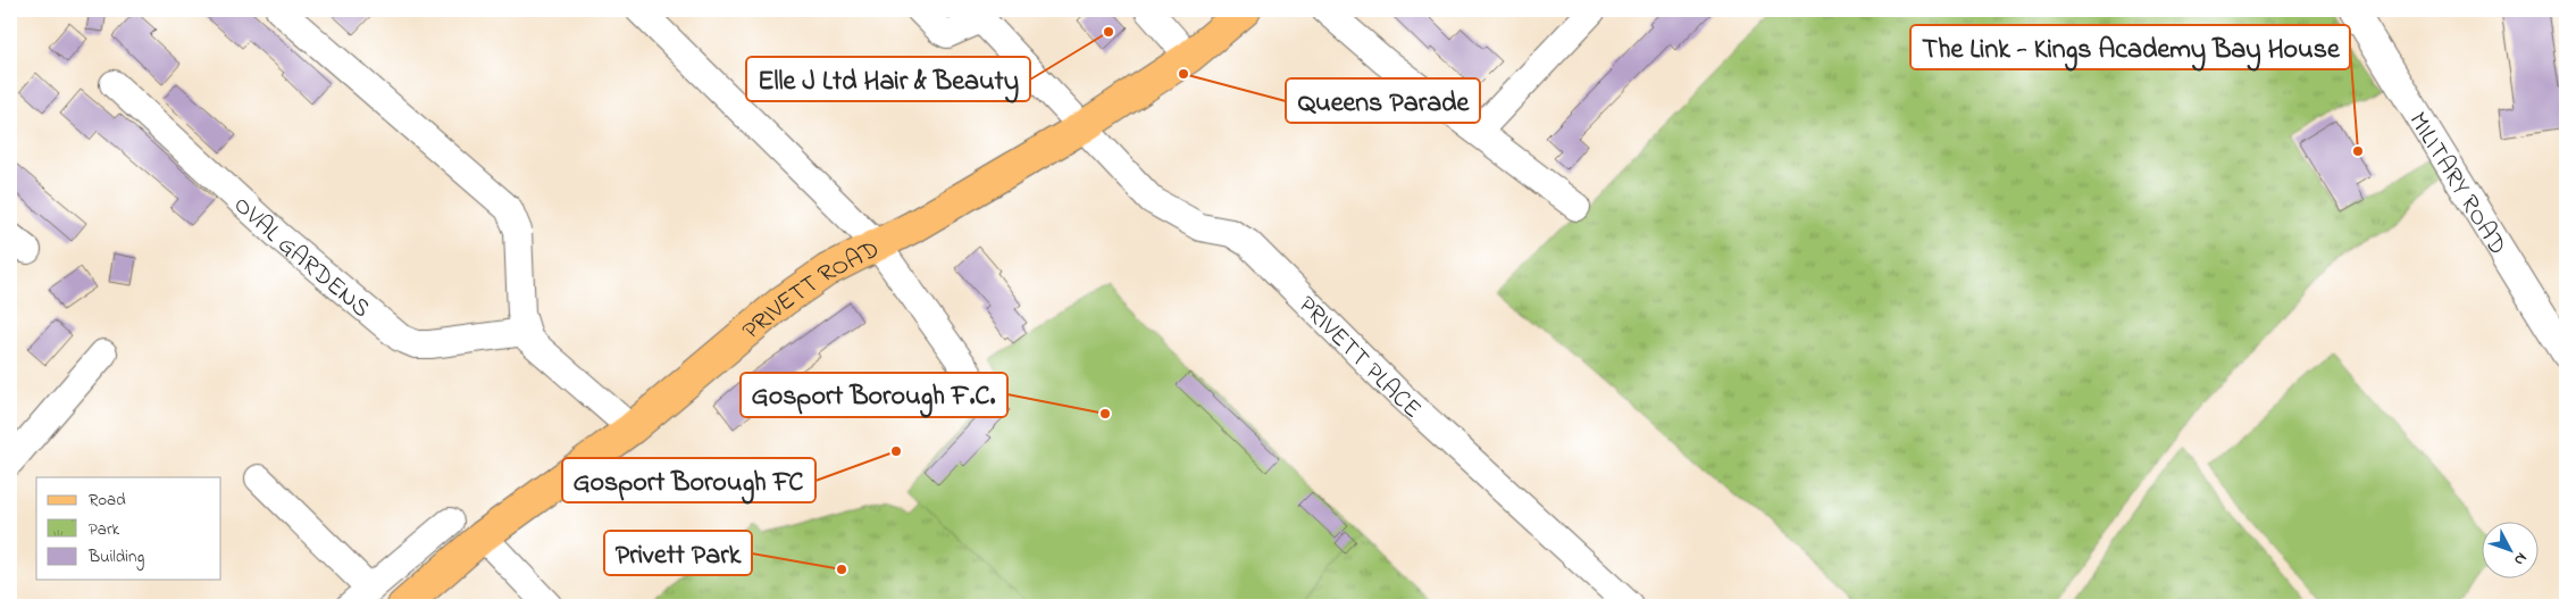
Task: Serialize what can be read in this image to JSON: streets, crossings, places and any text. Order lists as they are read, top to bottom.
{
  "streets": {
    "main road": ["PRIVETT ROAD"],
    "street": ["MILITARY ROAD", "OVAL GARDENS", "PRIVETT PLACE"]
  },
  "crossings": [
    ["PRIVETT ROAD", "PRIVETT PLACE"]
  ],
  "places": [
    "Elle J Ltd Hair & Beauty",
    "Queens Parade",
    "The Link - Kings Academy Bay House",
    "Gosport Borough F.C.",
    "Gosport Borough FC",
    "Privett Park"
  ],
  "legend": ["Road", "Park", "Building"],
  "north": "bottom right"
}
